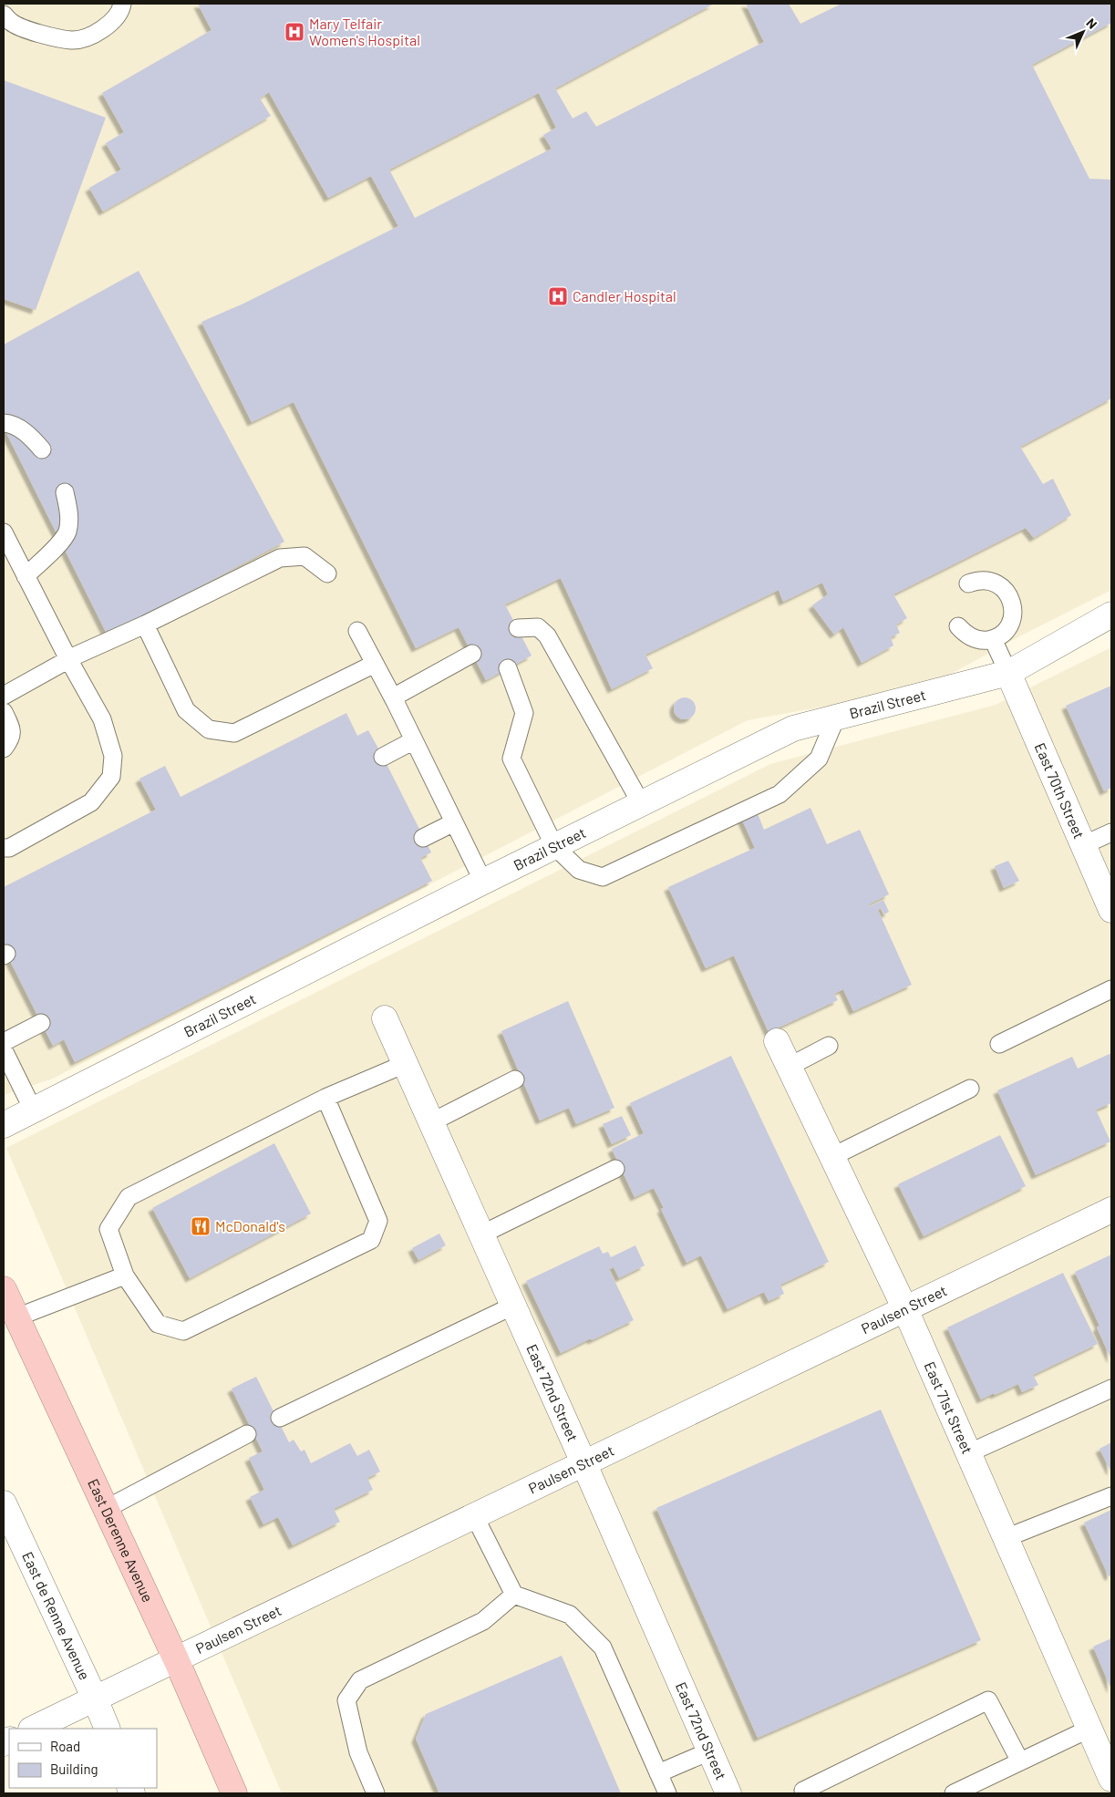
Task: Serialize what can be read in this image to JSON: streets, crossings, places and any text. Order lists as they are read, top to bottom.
{
  "streets": {
    "highway": ["East Derenne Avenue"],
    "street": [
      "Brazil Street",
      "East 70th Street",
      "Paulsen Street",
      "East 72nd Street",
      "East 71st Street",
      "East de Renne Avenue"
    ]
  },
  "crossings": [
    ["Brazil Street", "East 70th Street"],
    ["Paulsen Street", "East 72nd Street"],
    ["Paulsen Street", "East 71st Street"],
    ["Paulsen Street", "East Derenne Avenue"],
    ["Paulsen Street", "East de Renne Avenue"]
  ],
  "places": {
    "hospital": ["Mary Telfair Women's Hospital", "Candler Hospital"],
    "restaurant": ["McDonald's"]
  },
  "legend": ["Road", "Building"],
  "north": "top right"
}
